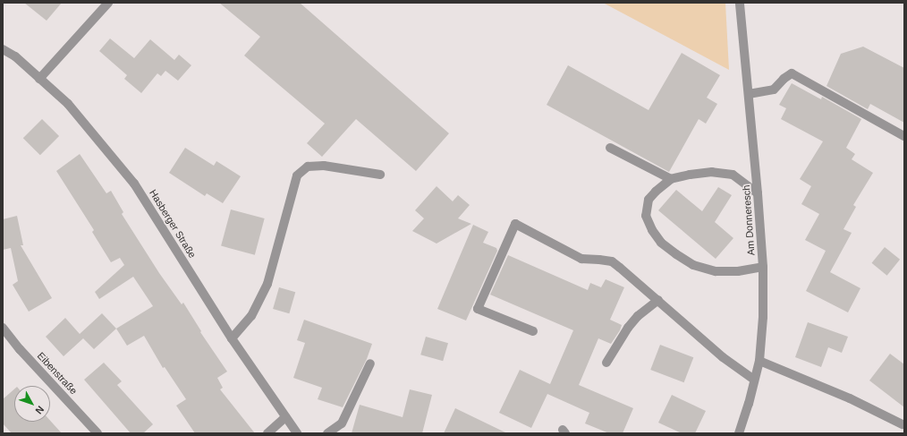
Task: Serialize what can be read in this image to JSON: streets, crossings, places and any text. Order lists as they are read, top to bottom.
{
  "streets": {
    "street": ["Am Donneresch", "Hasberger Straße", "Eibenstraße"]
  },
  "north": "bottom right"
}
